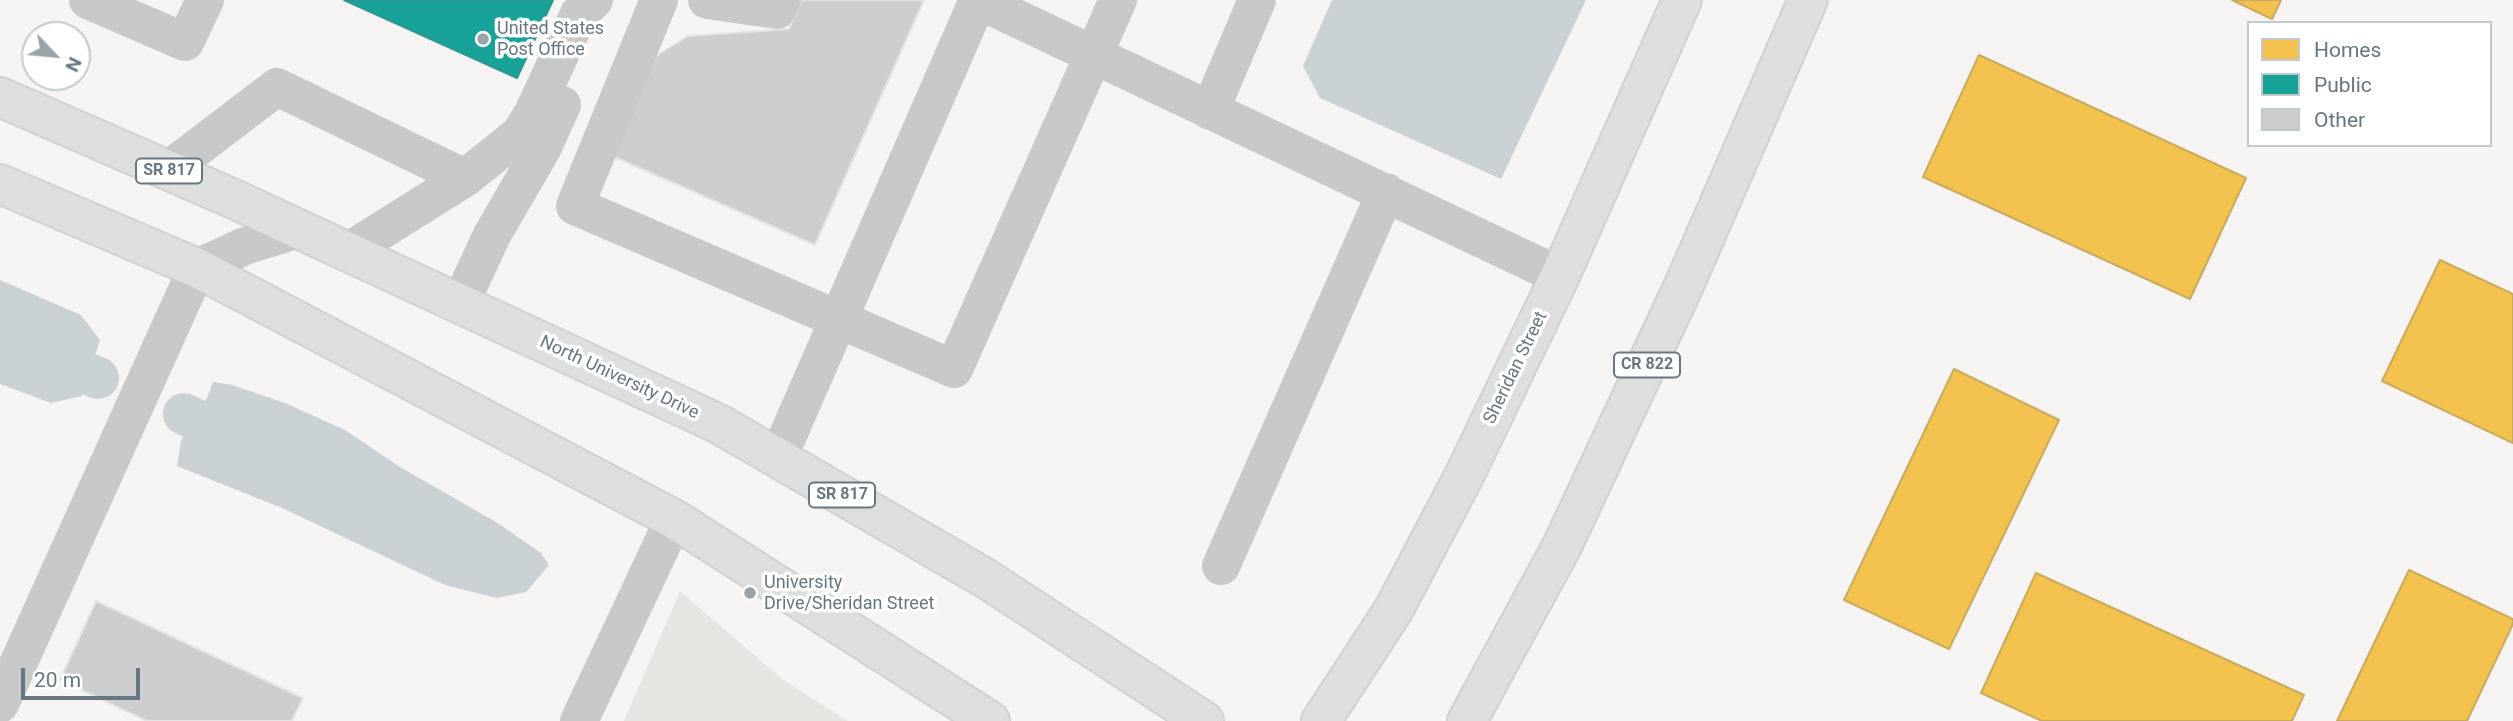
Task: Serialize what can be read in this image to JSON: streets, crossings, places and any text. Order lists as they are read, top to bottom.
{
  "streets": {
    "main road": [
      "SR 817",
      "CR 822",
      "Sheridan Street",
      "North University Drive"
    ]
  },
  "places": ["United States Post Office", "University Drive/Sheridan Street"],
  "legend": ["Homes", "Public", "Other"],
  "scale_bar": "20 m",
  "north": "bottom right"
}
